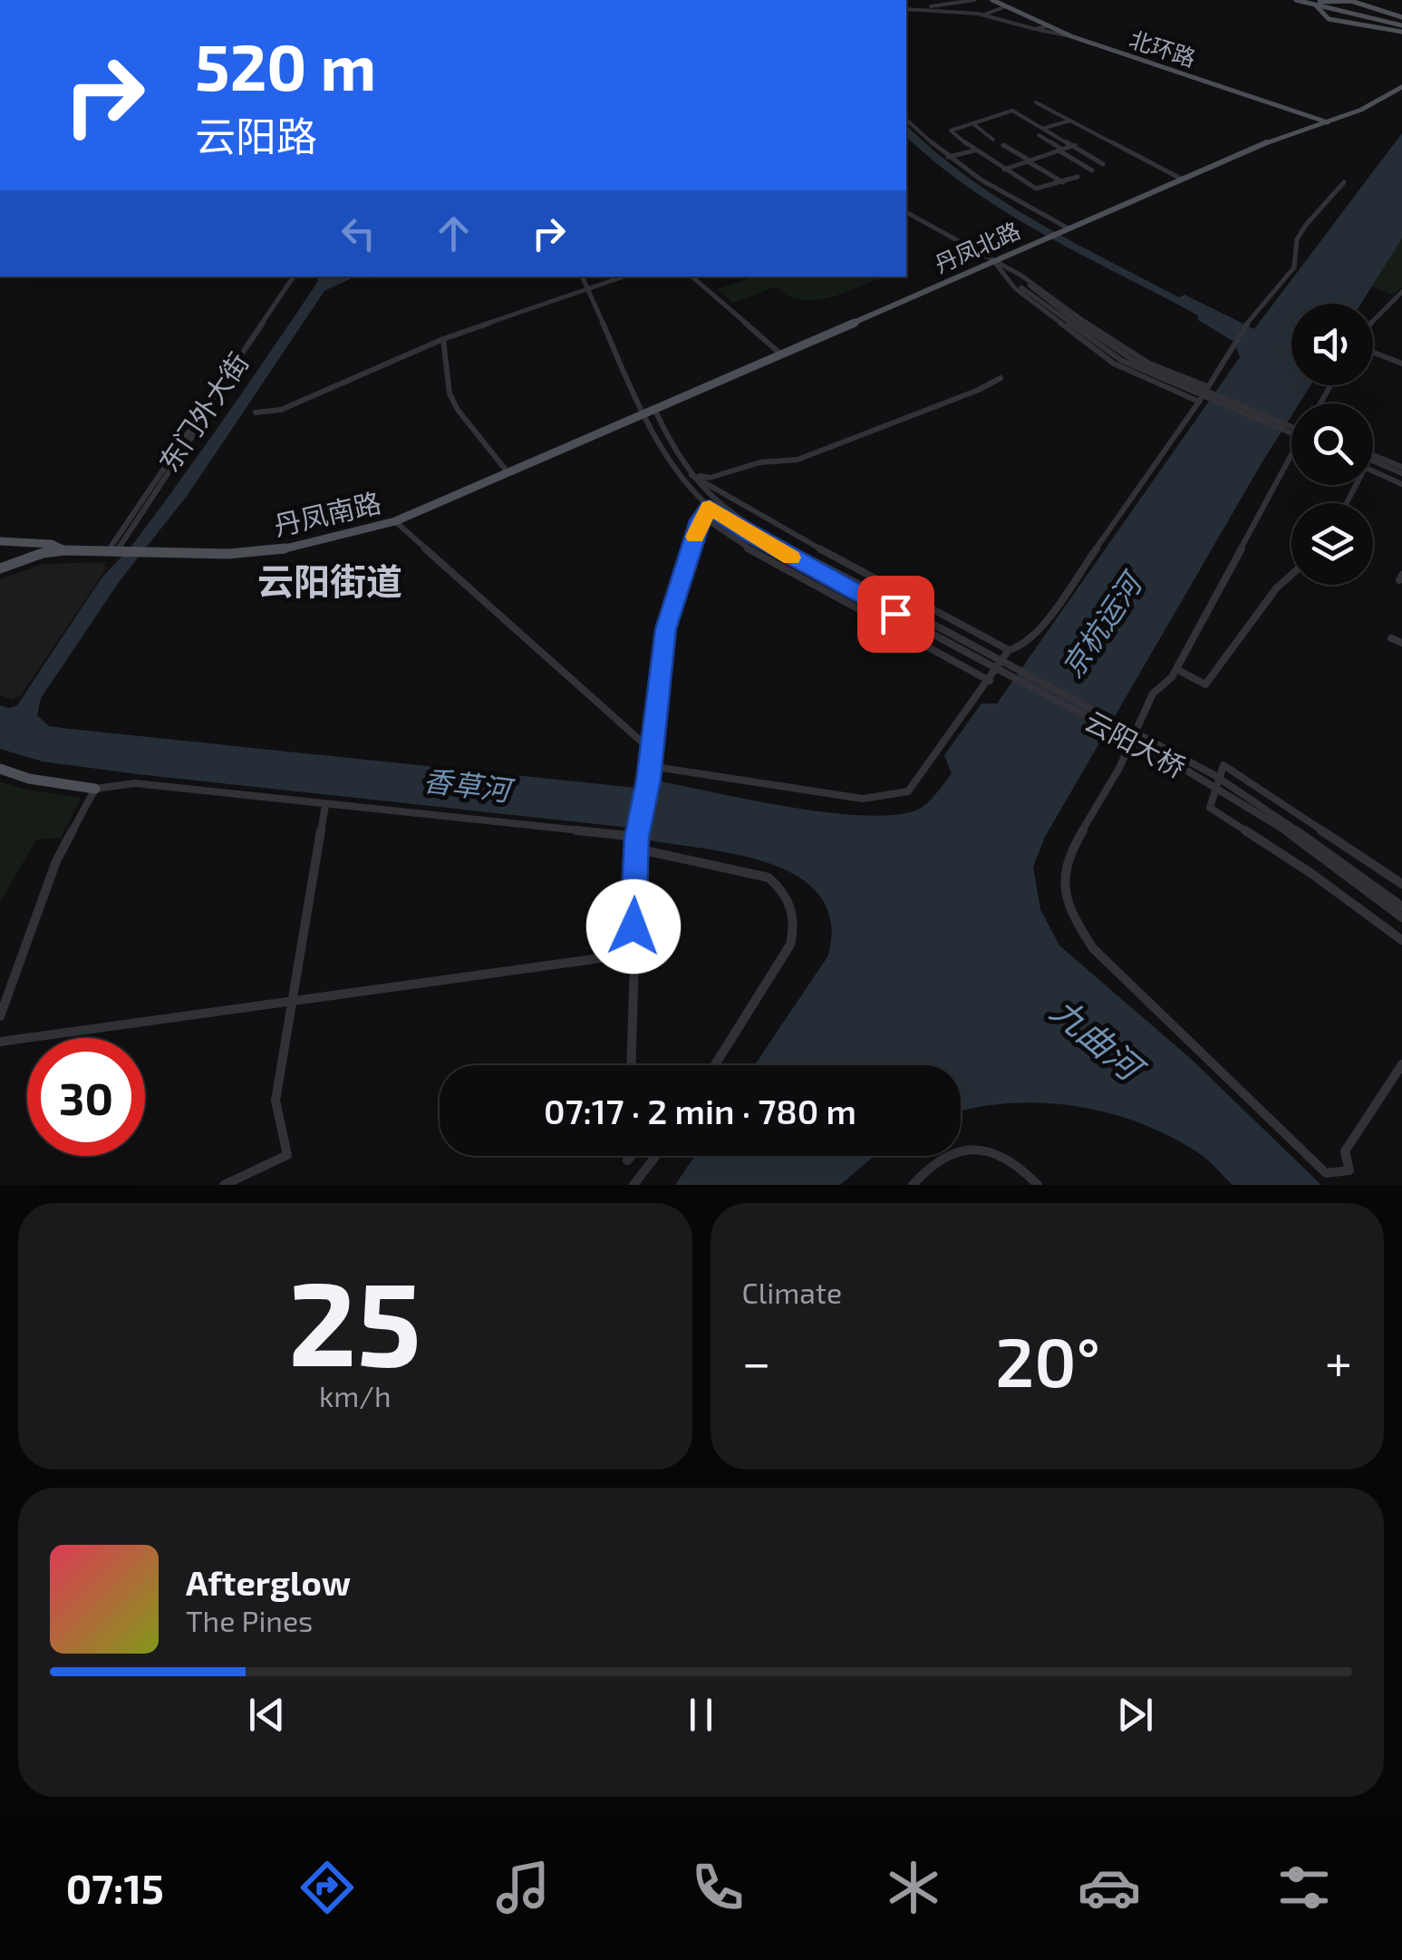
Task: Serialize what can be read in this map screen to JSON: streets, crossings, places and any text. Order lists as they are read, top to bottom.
{
  "streets": {
    "main road": ["北环路", "丹凤北路", "丹凤南路"],
    "street": ["东门外大街", "云阳大桥"]
  },
  "crossings": [
    ["北环路", "丹凤北路"],
    ["丹凤北路", "丹凤南路"],
    ["东门外大街", "丹凤南路"]
  ],
  "districts": ["云阳街道"],
  "water": ["京杭运河", "香草河", "九曲河"],
  "page": {
    "turn": ["520 m", "云阳路"],
    "limit": "30",
    "trip": "07:17 · 2 min · 780 m",
    "tile": [
      ["25", "km/h"],
      "Climate"
    ],
    "heat": ["−", "20°", "+"],
    "song": ["Afterglow", "The Pines"],
    "tabs": "07:15"
  }
}
